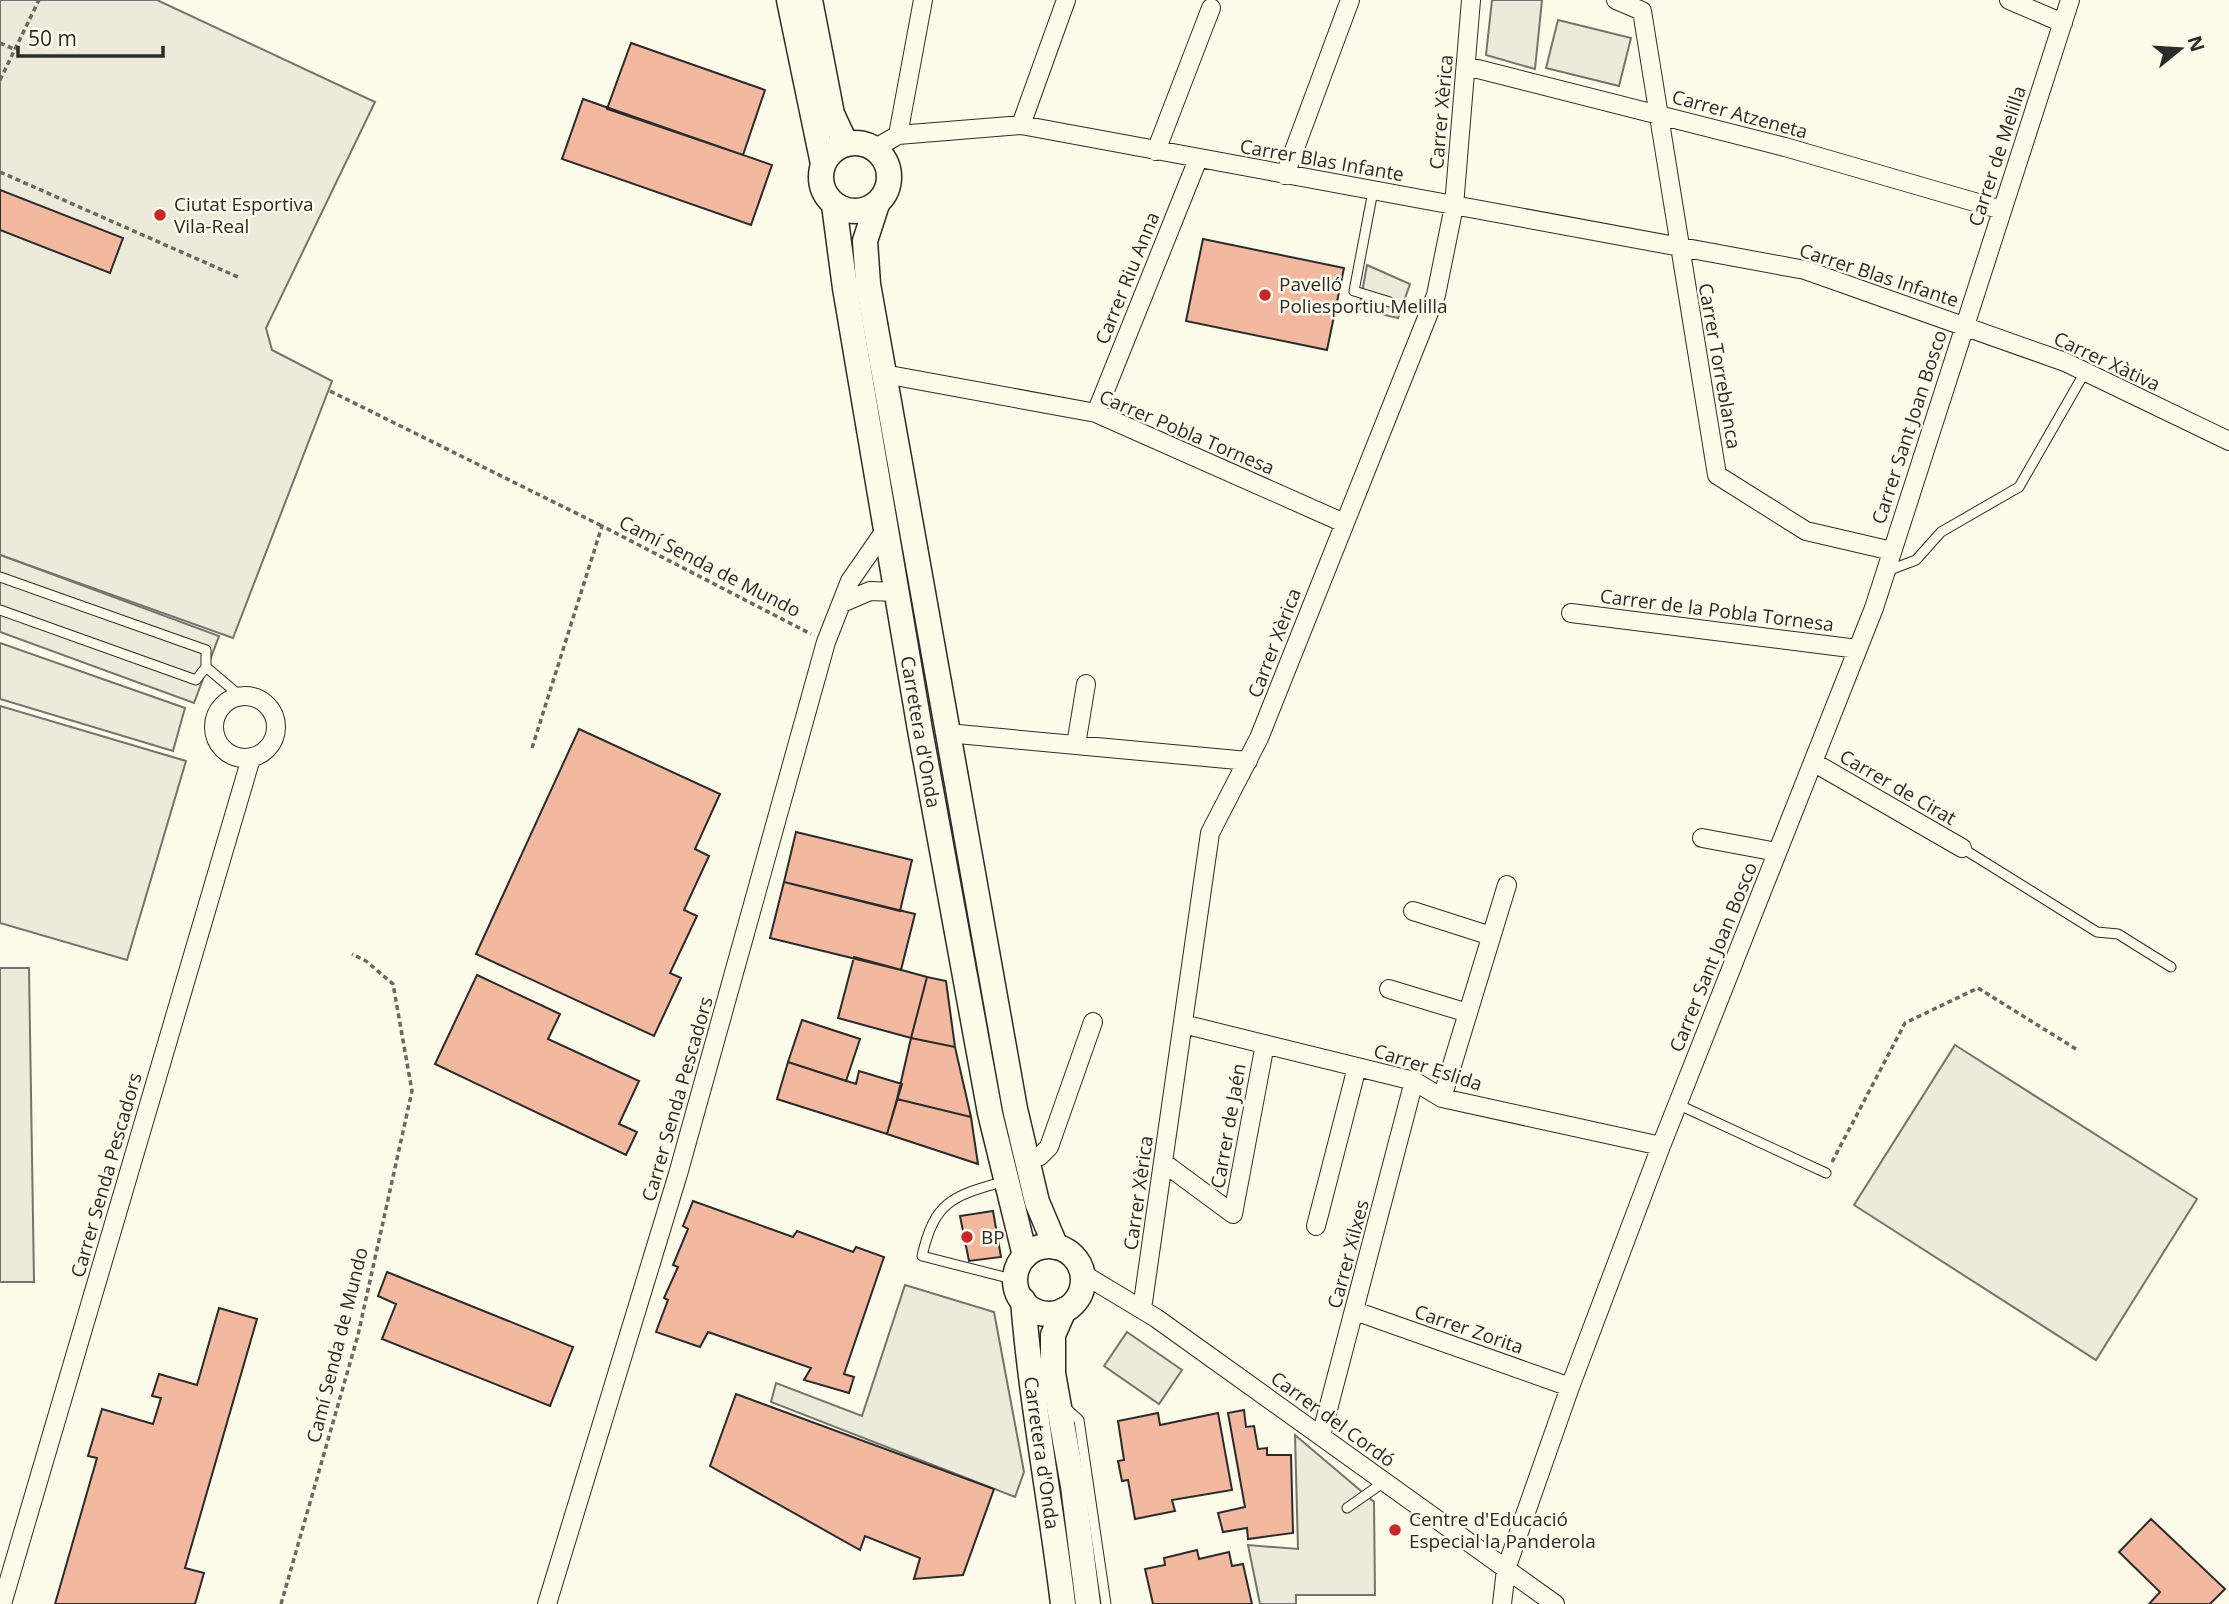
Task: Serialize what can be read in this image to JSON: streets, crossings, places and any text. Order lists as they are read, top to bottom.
{
  "streets": {
    "main road": ["Carretera d'Onda"],
    "street": [
      "Carrer Xèrica",
      "Carrer Atzeneta",
      "Carrer de Melilla",
      "Carrer Blas Infante",
      "Carrer Riu Anna",
      "Carrer Xàtiva",
      "Carrer Torreblanca",
      "Carrer Sant Joan Bosco",
      "Carrer Pobla Tornesa",
      "Carrer de la Pobla Tornesa",
      "Carrer de Cirat",
      "Carrer Eslida",
      "Carrer Senda Pescadors",
      "Carrer de Jaén",
      "Carrer Xilxes",
      "Carrer Zorita",
      "Carrer del Cordó"
    ],
    "path": ["Camí Senda de Mundo"]
  },
  "crossings": [
    ["Carrer Xèrica", "Carrer Atzeneta"],
    ["Carrer Xèrica", "Carrer Blas Infante"],
    ["Carrer Xèrica", "Carrer Pobla Tornesa"],
    ["Carrer Xèrica", "Carrer Eslida"],
    ["Carrer Xèrica", "Carrer de Jaén"],
    ["Carrer Xèrica", "Carrer del Cordó"],
    ["Carrer Atzeneta", "Carrer de Melilla"],
    ["Carrer Atzeneta", "Carrer Torreblanca"],
    ["Carrer de Melilla", "Carrer Blas Infante"],
    ["Carrer de Melilla", "Carrer Xàtiva"],
    ["Carrer de Melilla", "Carrer Sant Joan Bosco"],
    ["Carrer Blas Infante", "Carrer Riu Anna"],
    ["Carrer Blas Infante", "Carrer Xàtiva"],
    ["Carrer Blas Infante", "Carrer Torreblanca"],
    ["Carrer Blas Infante", "Carrer Sant Joan Bosco"],
    ["Carrer Blas Infante", "Carretera d'Onda"],
    ["Carrer Riu Anna", "Carrer Pobla Tornesa"],
    ["Carrer Xàtiva", "Carrer Sant Joan Bosco"],
    ["Carrer Torreblanca", "Carrer Sant Joan Bosco"],
    ["Carrer Sant Joan Bosco", "Carrer de la Pobla Tornesa"],
    ["Carrer Sant Joan Bosco", "Carrer de Cirat"],
    ["Carrer Sant Joan Bosco", "Carrer Eslida"],
    ["Carrer Sant Joan Bosco", "Carrer Zorita"],
    ["Carrer Sant Joan Bosco", "Carrer del Cordó"],
    ["Carrer Pobla Tornesa", "Carretera d'Onda"],
    ["Camí Senda de Mundo", "Carrer Senda Pescadors"],
    ["Carretera d'Onda", "Carrer Senda Pescadors"],
    ["Carretera d'Onda", "Carrer del Cordó"],
    ["Carrer Eslida", "Carrer de Jaén"],
    ["Carrer Eslida", "Carrer Xilxes"],
    ["Carrer Xilxes", "Carrer Zorita"],
    ["Carrer Xilxes", "Carrer del Cordó"]
  ],
  "places": [
    "Ciutat Esportiva Vila-Real",
    "Pavelló Poliesportiu Melilla",
    "BP",
    "Centre d'Educació Especial la Panderola"
  ],
  "scale_bar": "50 m",
  "north": "right"
}
